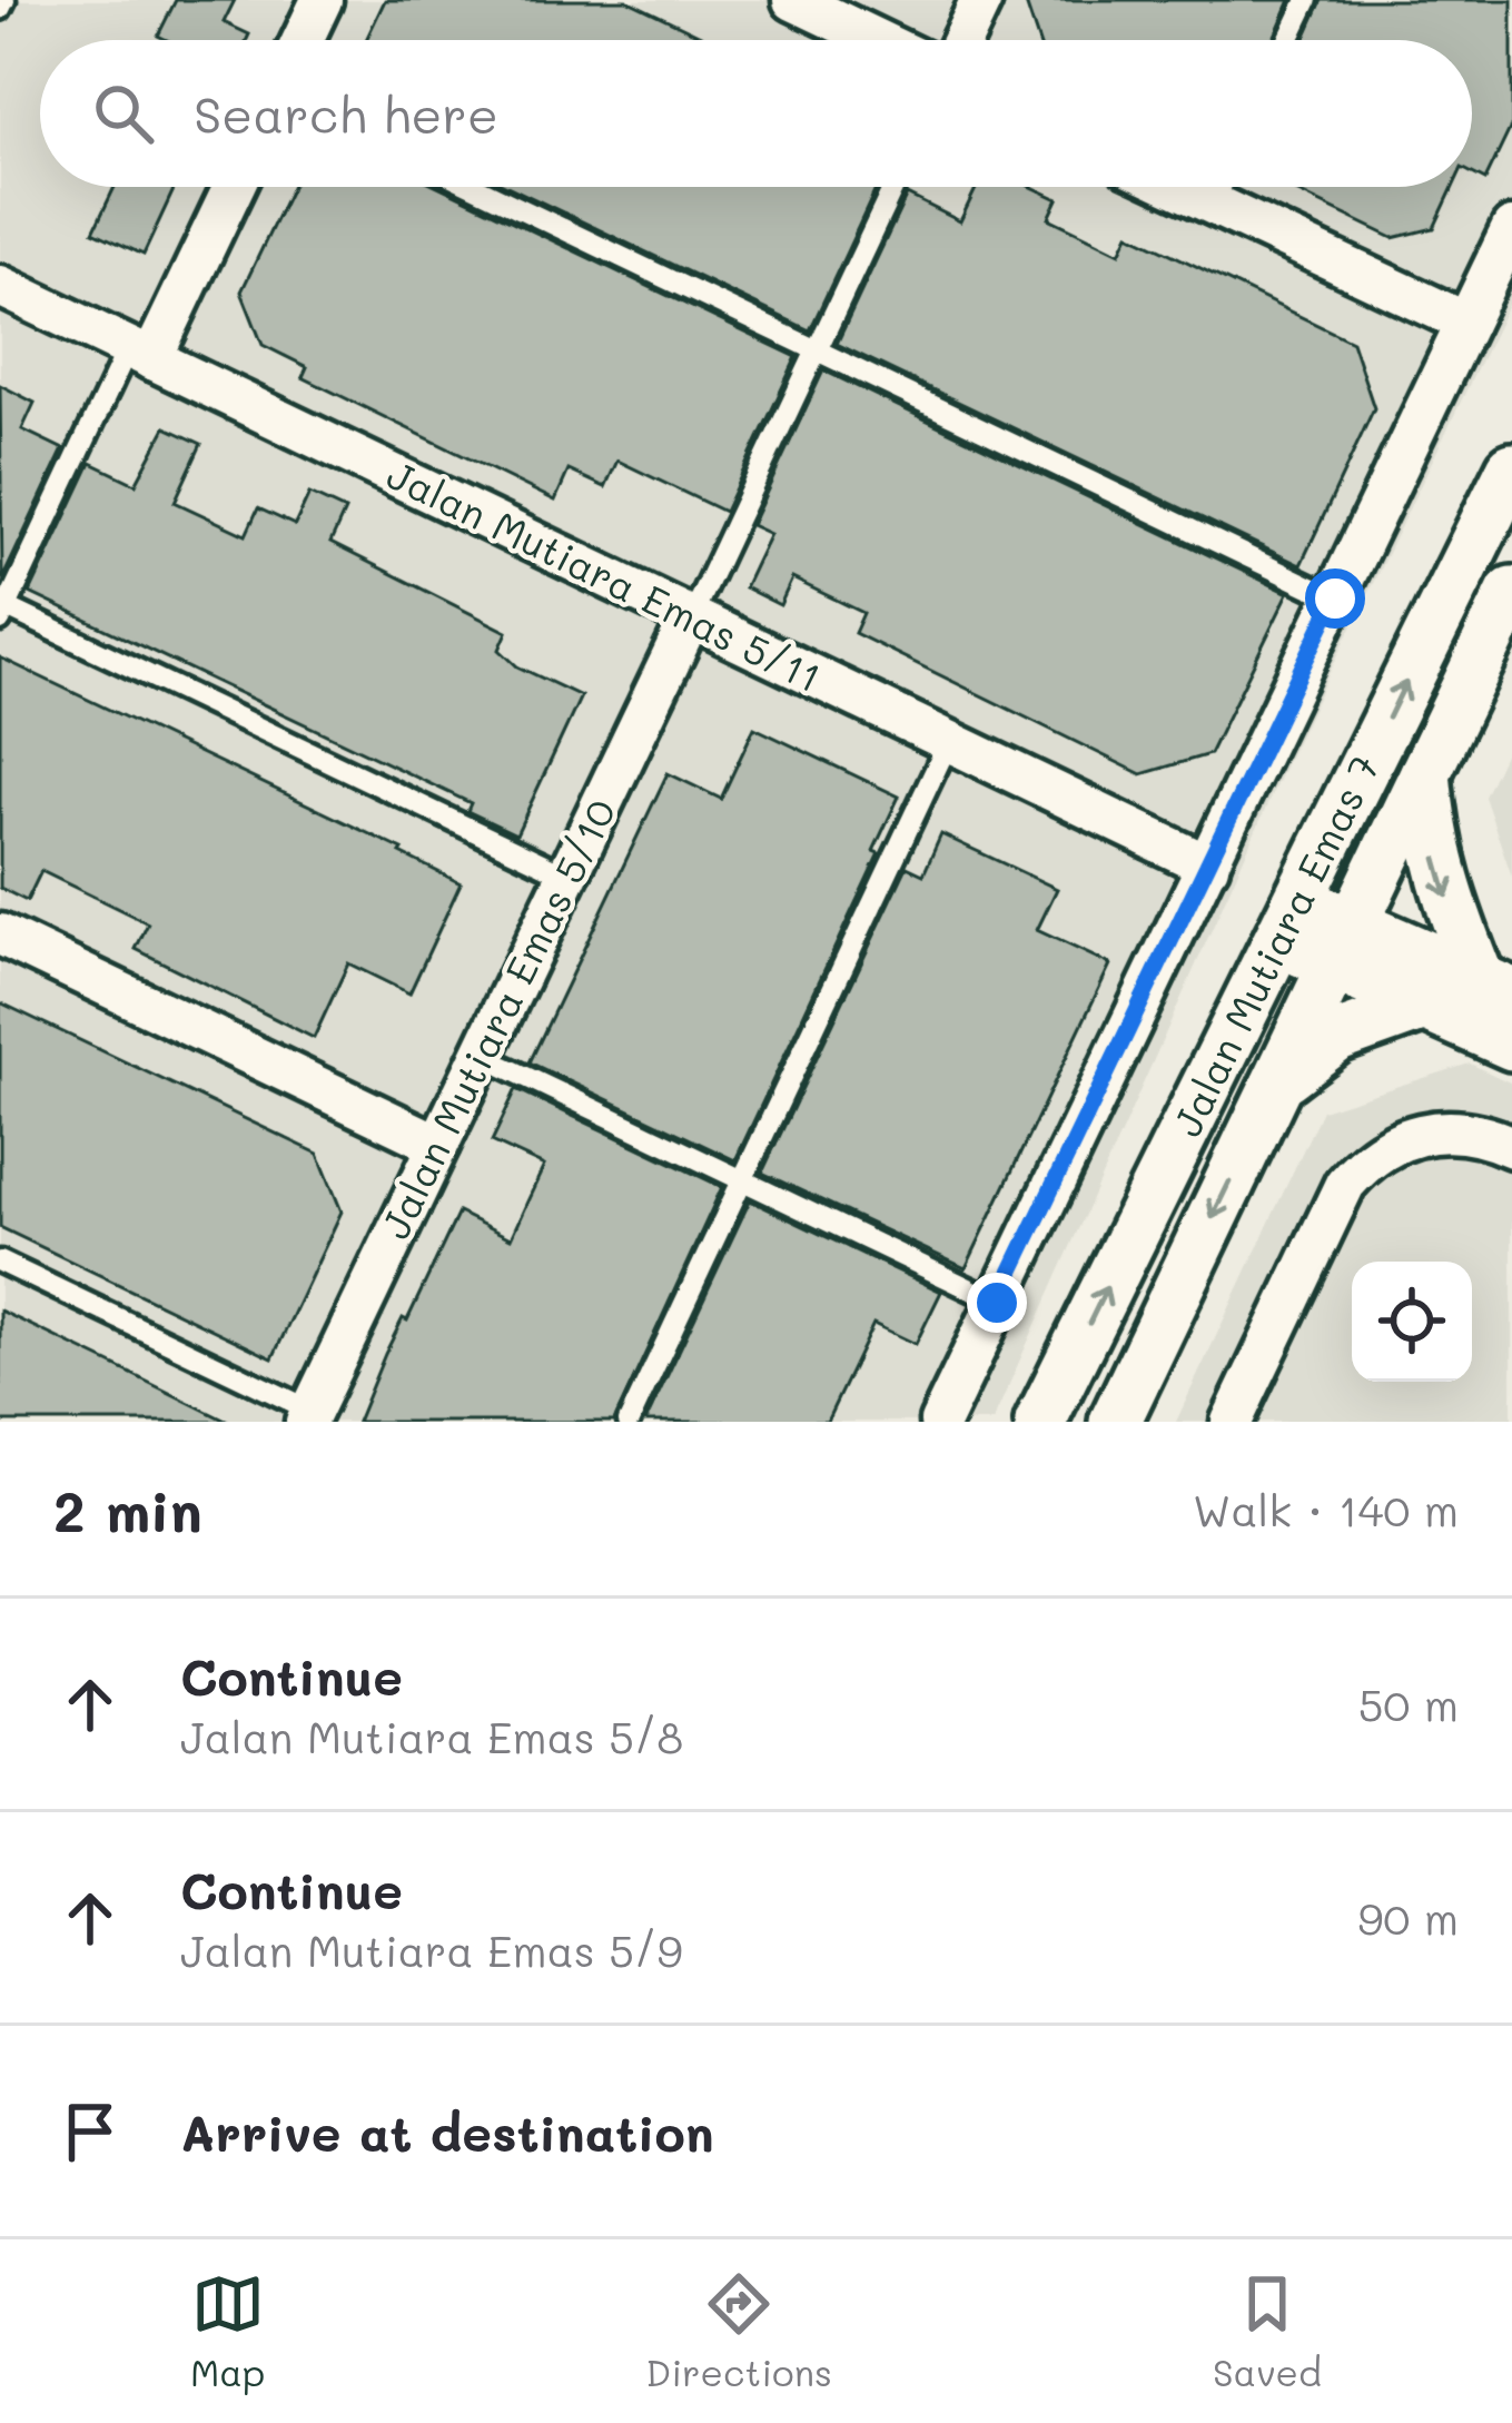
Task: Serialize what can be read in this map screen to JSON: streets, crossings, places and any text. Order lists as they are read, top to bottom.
{
  "streets": {
    "street": ["Jalan Mutiara Emas 5/11", "Jalan Mutiara Emas 7", "Jalan Mutiara Emas 5/10"]
  },
  "crossings": [
    ["Jalan Mutiara Emas 5/11", "Jalan Mutiara Emas 5/10"]
  ],
  "page": {
    "search": "Search here",
    "heading": ["2 min", "Walk · 140 m"],
    "list": [
      ["Continue", "Jalan Mutiara Emas 5/8", "50 m"],
      ["Continue", "Jalan Mutiara Emas 5/9", "90 m"],
      "Arrive at destination"
    ],
    "nav": ["Map", "Directions", "Saved"]
  }
}
